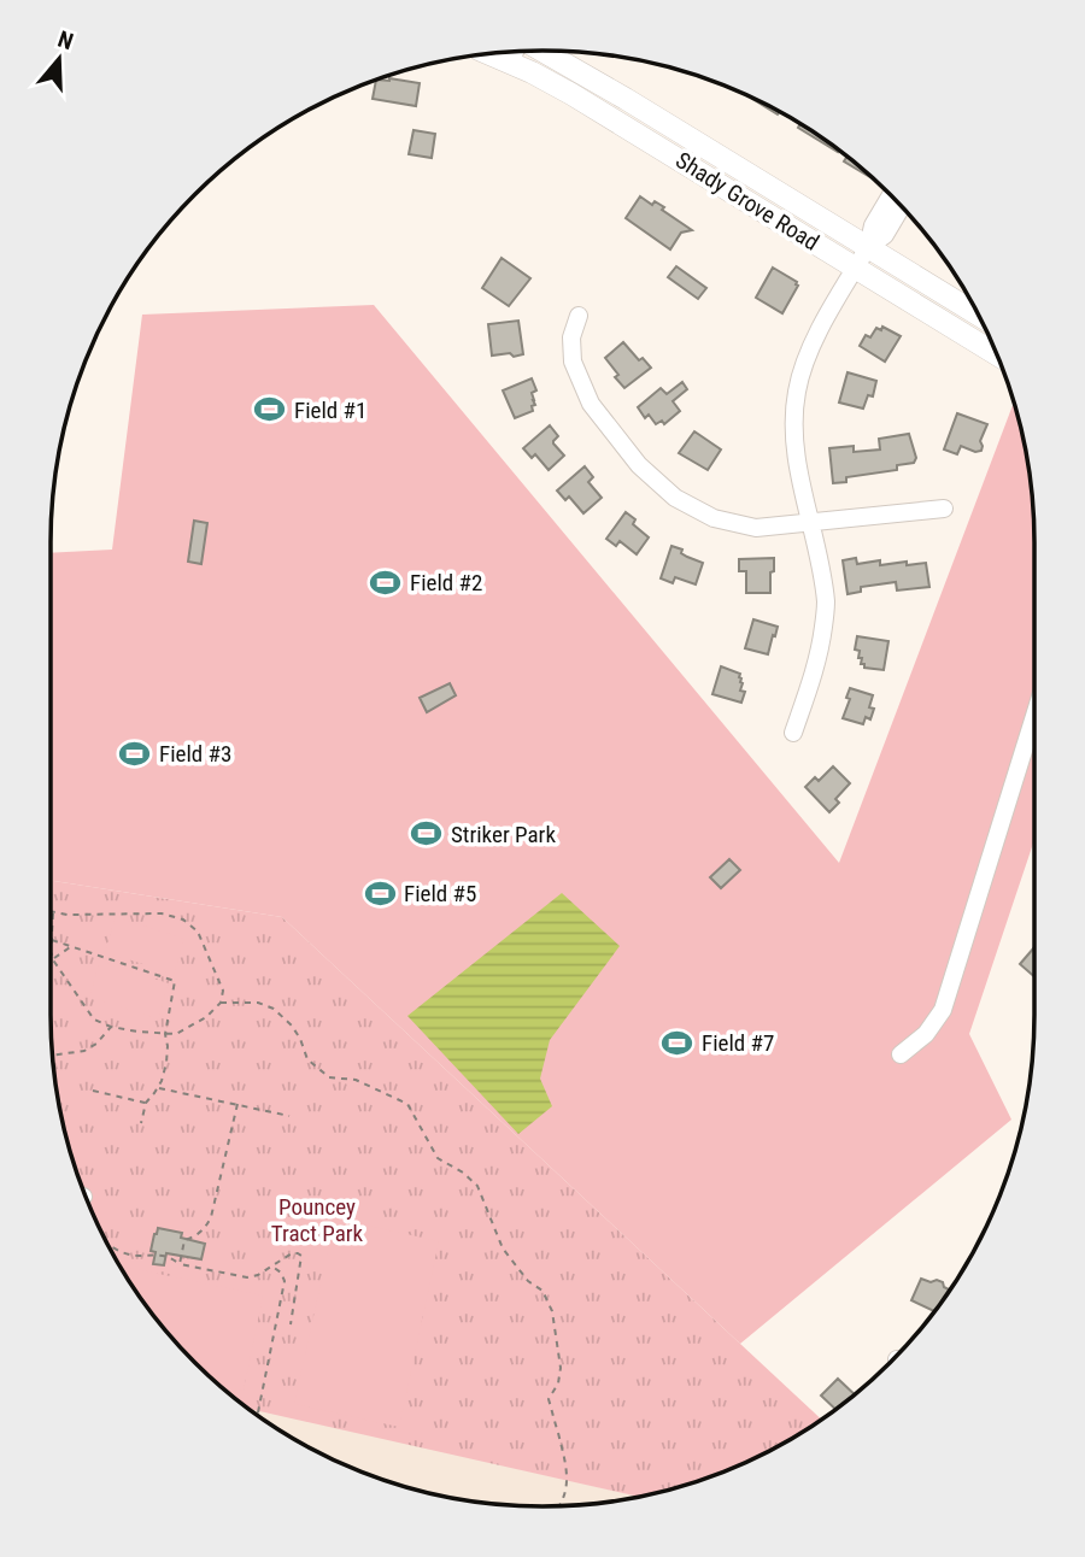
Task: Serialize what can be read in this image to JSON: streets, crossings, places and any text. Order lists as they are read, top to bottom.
{
  "streets": {
    "main road": ["Shady Grove Road"]
  },
  "parks": ["Pouncey Tract Park"],
  "places": {
    "sports": [
      "Field #1",
      "Field #2",
      "Field #3",
      "Striker Park",
      "Field #5",
      "Field #7"
    ]
  },
  "north": "top"
}
